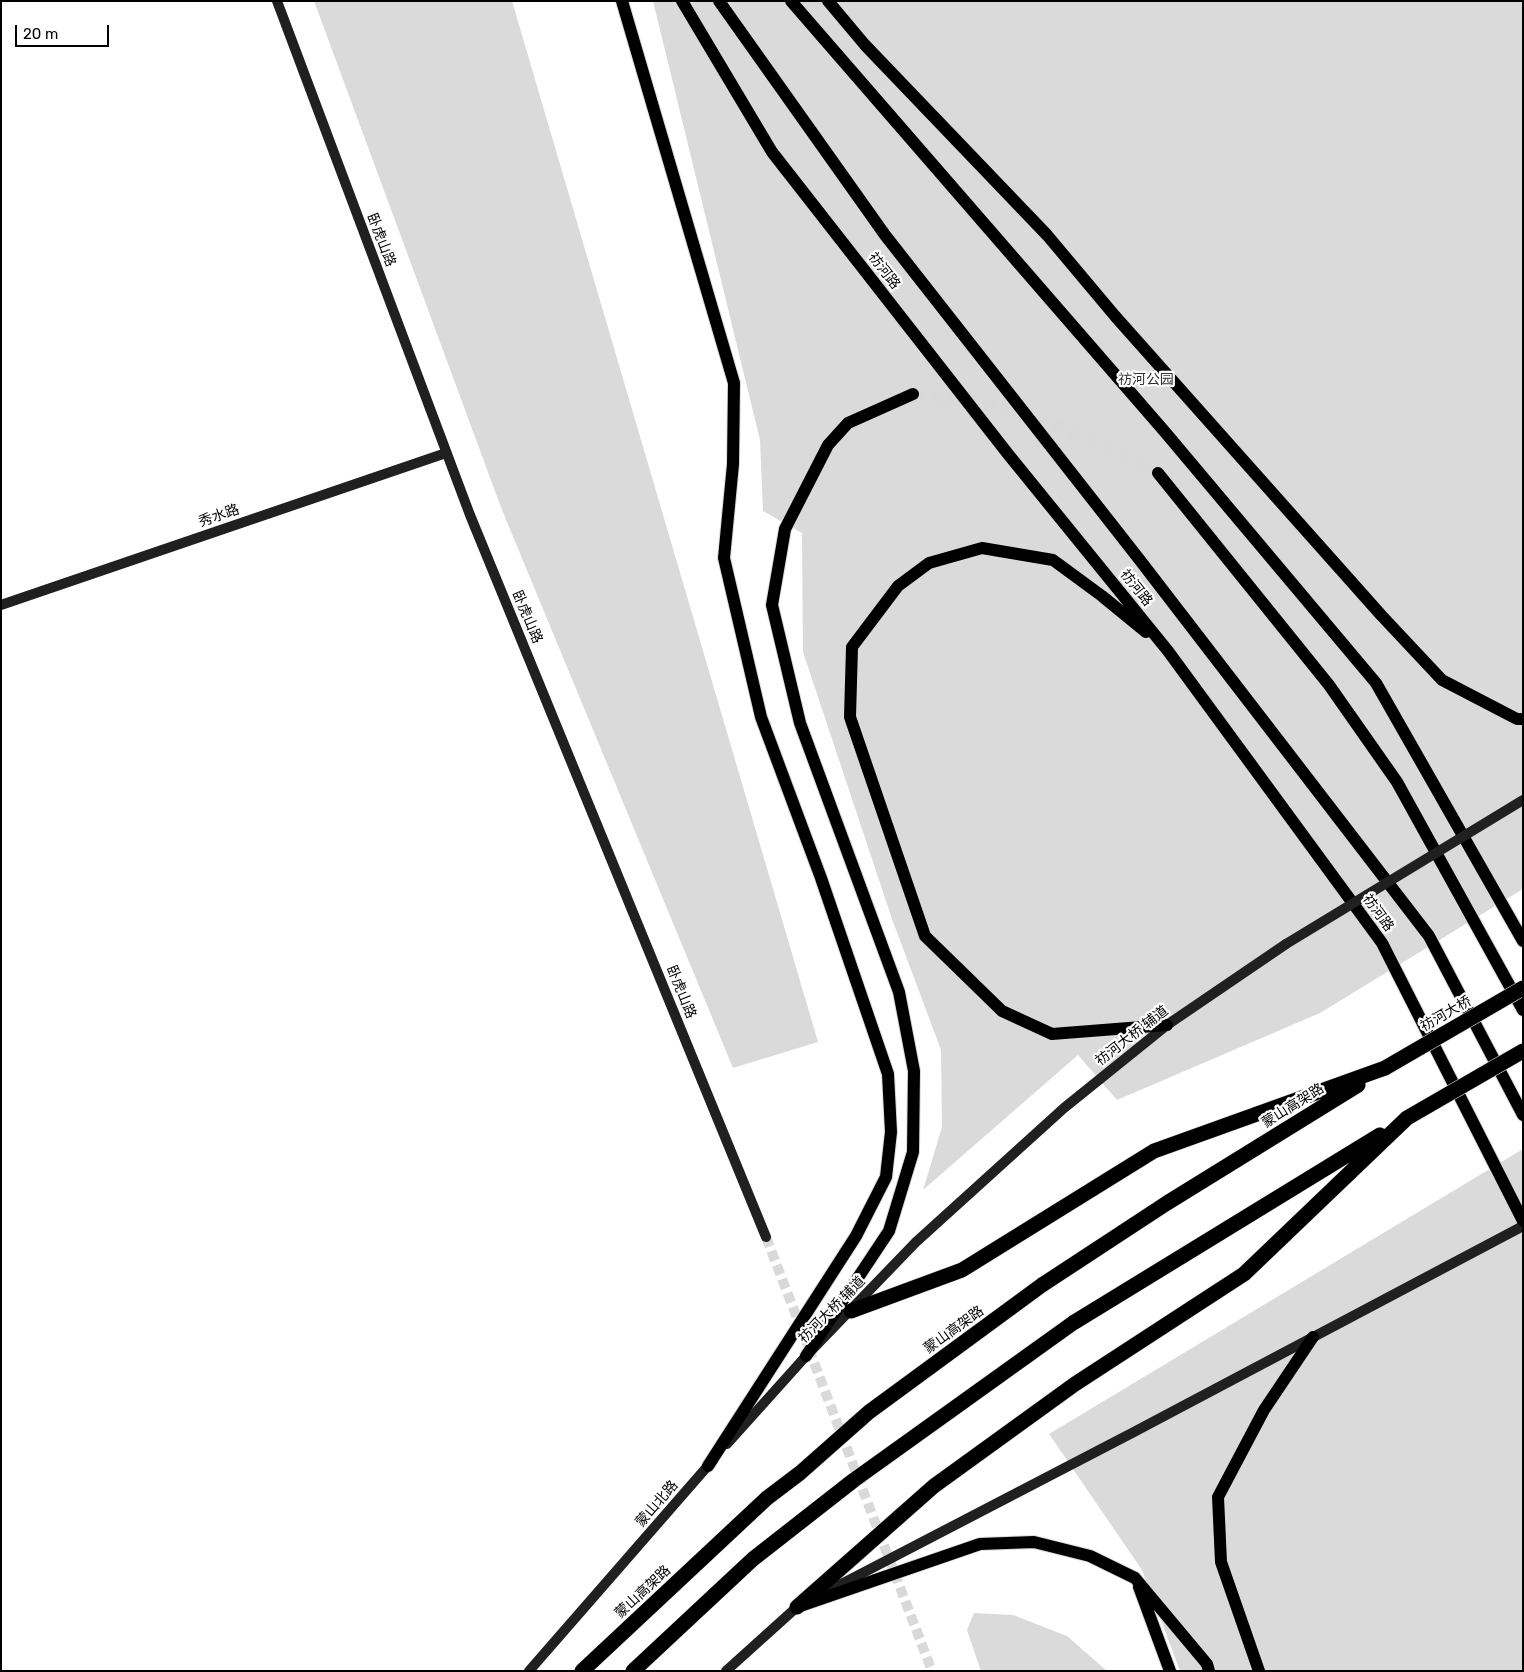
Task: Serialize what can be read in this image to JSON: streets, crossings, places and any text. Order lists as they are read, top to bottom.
{
  "streets": {
    "highway": ["祊河大桥", "蒙山高架路"],
    "main road": [
      "卧虎山路",
      "祊河路",
      "秀水路",
      "祊河大桥 辅道",
      "蒙山北路"
    ]
  },
  "crossings": [
    ["卧虎山路", "秀水路"],
    ["祊河大桥", "蒙山高架路"],
    ["祊河大桥 辅道", "蒙山北路"]
  ],
  "parks": ["祊河公园"],
  "scale_bar": "20 m"
}
